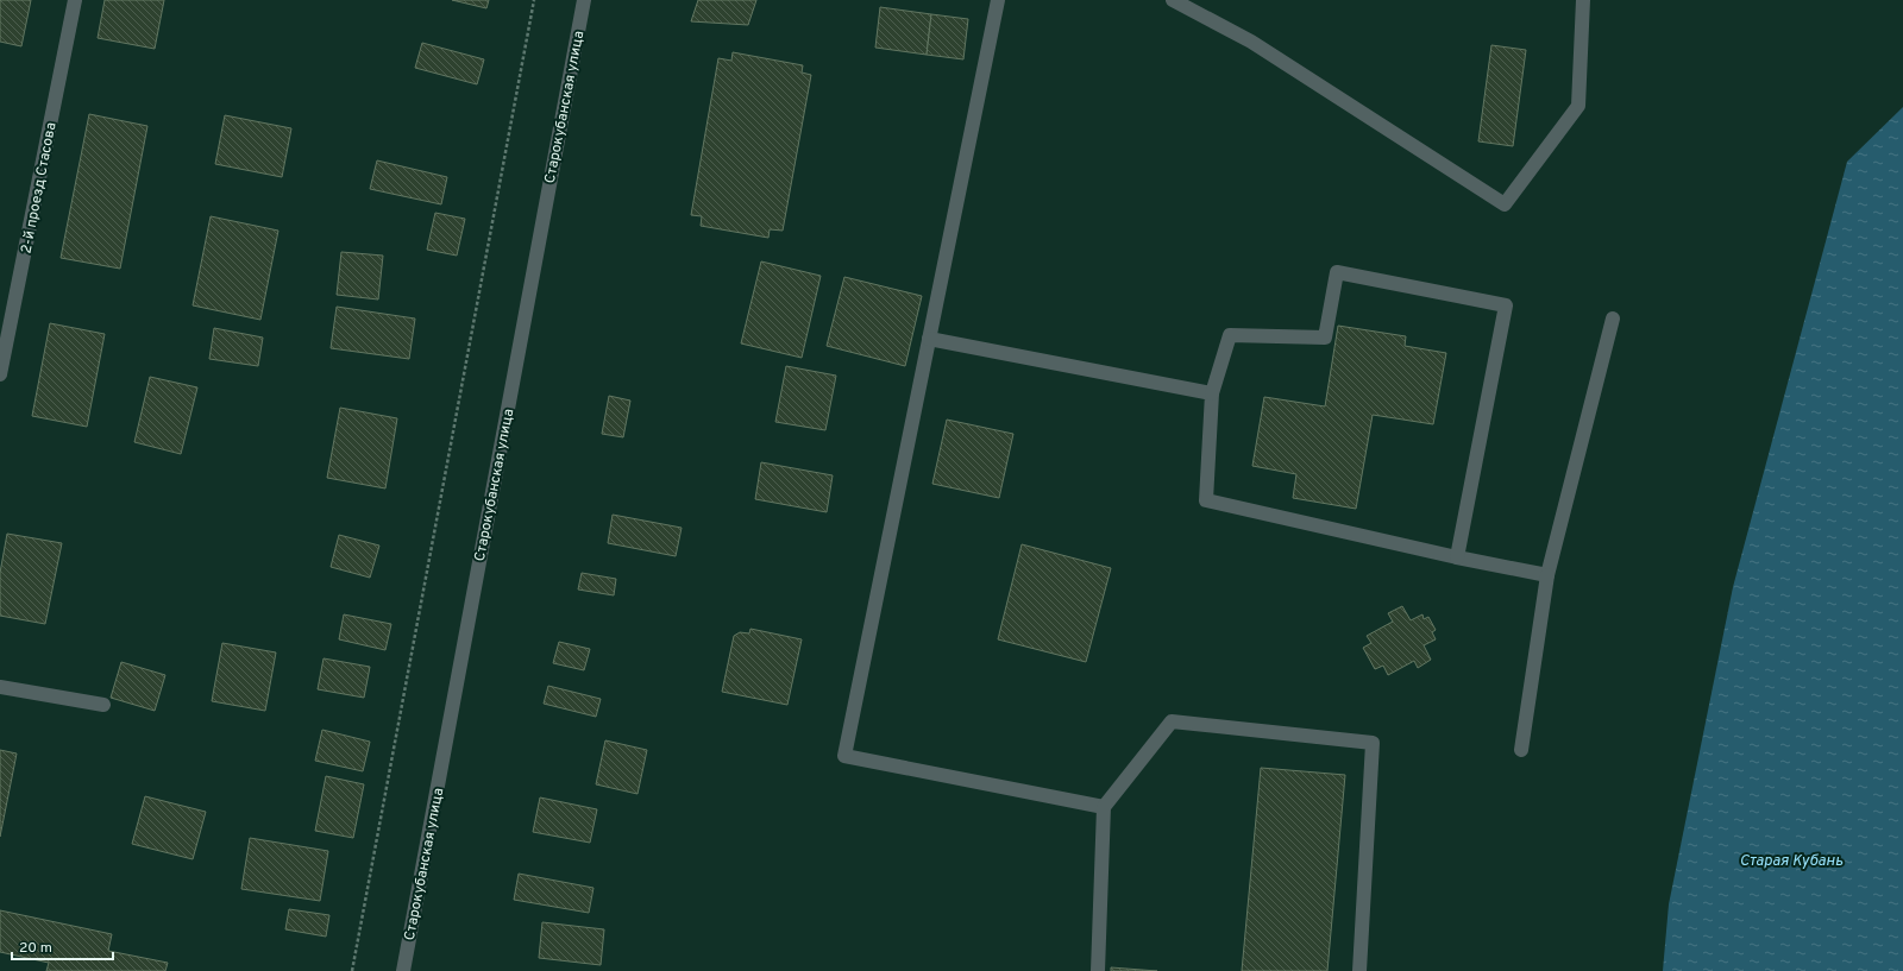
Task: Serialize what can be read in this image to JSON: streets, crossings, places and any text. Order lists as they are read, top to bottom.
{
  "streets": {
    "street": ["Старокубанская улица", "2-й проезд Стасова"]
  },
  "water": ["Старая Кубань"],
  "scale_bar": "20 m"
}
